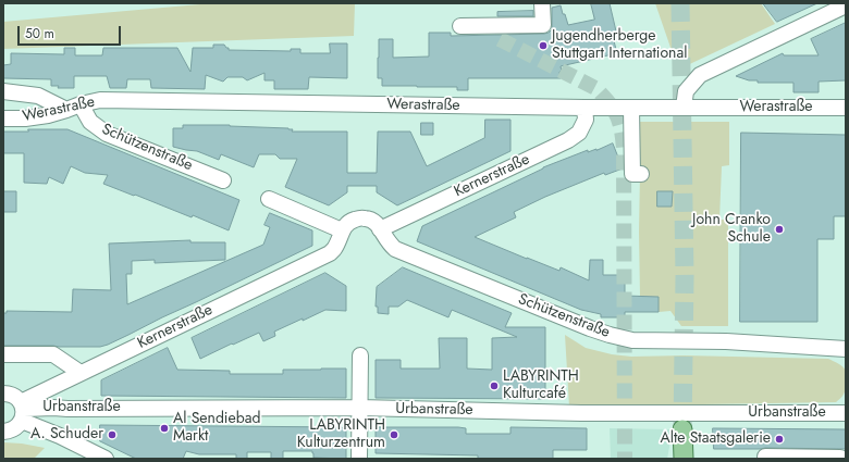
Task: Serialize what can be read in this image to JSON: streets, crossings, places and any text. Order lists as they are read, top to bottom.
{
  "streets": {
    "street": [
      "Werastraße",
      "Schützenstraße",
      "Kernerstraße",
      "Urbanstraße"
    ]
  },
  "crossings": [
    ["Werastraße", "Schützenstraße"],
    ["Werastraße", "Kernerstraße"],
    ["Schützenstraße", "Kernerstraße"],
    ["Kernerstraße", "Urbanstraße"]
  ],
  "places": [
    "Jugendherberge Stuttgart International",
    "John Cranko Schule",
    "LABYRINTH Kulturcafé",
    "Al Sendiebad Markt",
    "A. Schuder",
    "LABYRINTH Kulturzentrum",
    "Alte Staatsgalerie"
  ],
  "scale_bar": "50 m"
}
